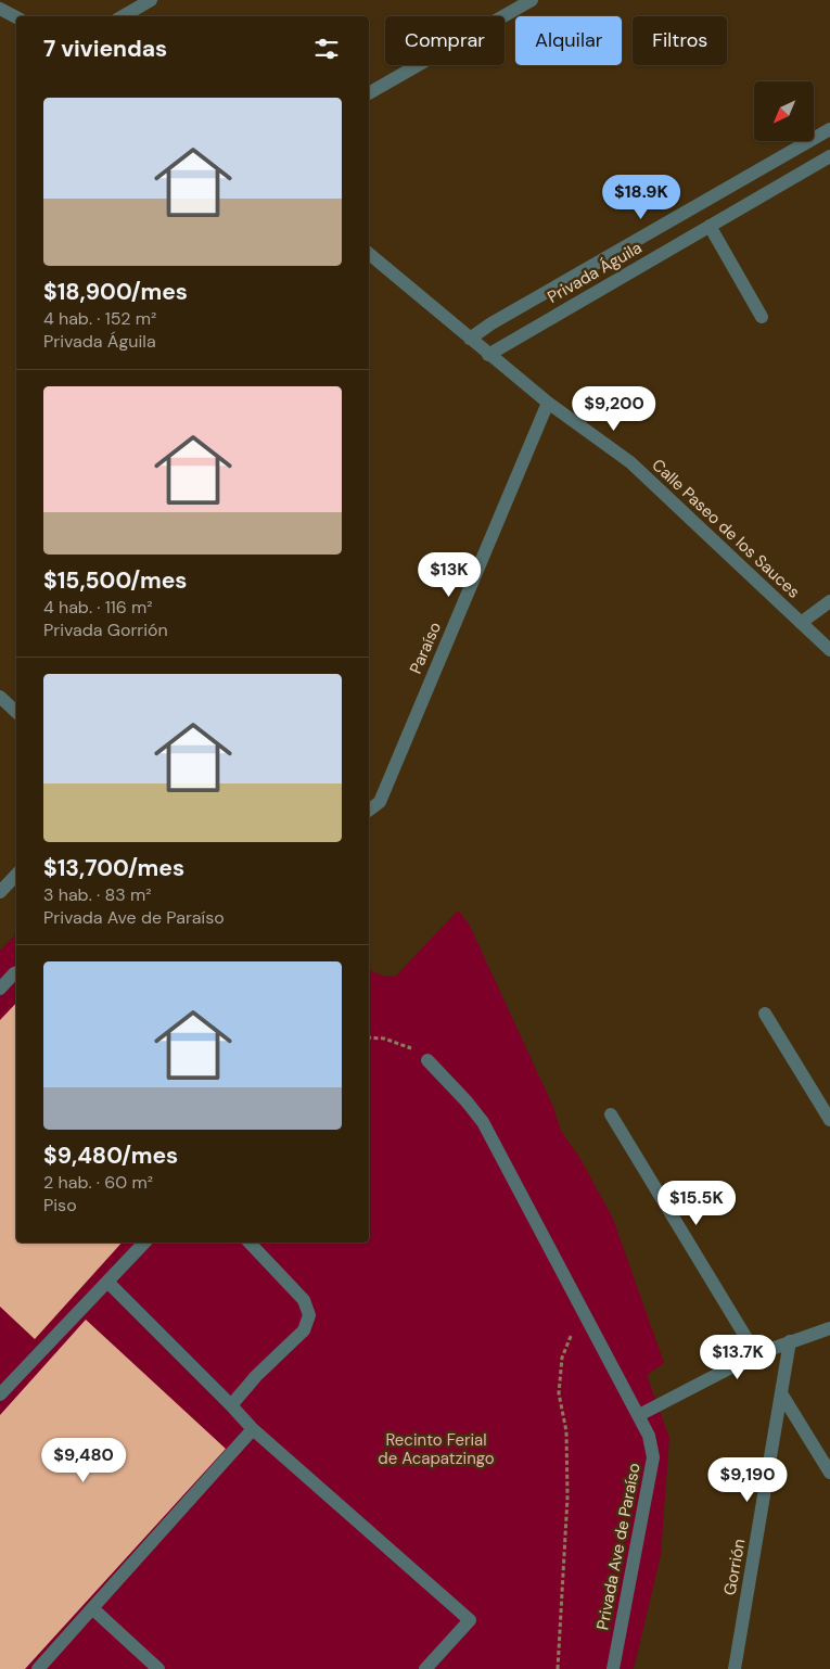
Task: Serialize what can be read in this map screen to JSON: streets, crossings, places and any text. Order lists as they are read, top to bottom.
{
  "streets": {
    "street": [
      "Privada Águila",
      "Calle Paseo de los Sauces",
      "Paraíso",
      "Privada Ave de Paraíso",
      "Gorrión"
    ]
  },
  "crossings": [
    ["Privada Águila", "Calle Paseo de los Sauces"],
    ["Calle Paseo de los Sauces", "Paraíso"]
  ],
  "parks": ["Recinto Ferial de Acapatzingo"],
  "north": "bottom left",
  "page": {
    "chip": ["Comprar", "Alquilar", "Filtros"],
    "heading": "7 viviendas",
    "list": [
      {
        "name": "$18,900/mes",
        "note": "4 hab. · 152 m² · Privada Águila"
      },
      {
        "name": "$15,500/mes",
        "note": "4 hab. · 116 m² · Privada Gorrión"
      },
      {
        "name": "$13,700/mes",
        "note": "3 hab. · 83 m² · Privada Ave de Paraíso"
      },
      {
        "name": "$9,480/mes",
        "note": "2 hab. · 60 m² · Piso"
      }
    ],
    "price": [
      "$18.9K",
      "$9,200",
      "$13K",
      "$15.5K",
      "$13.7K",
      "$9,480",
      "$9,190"
    ]
  }
}
